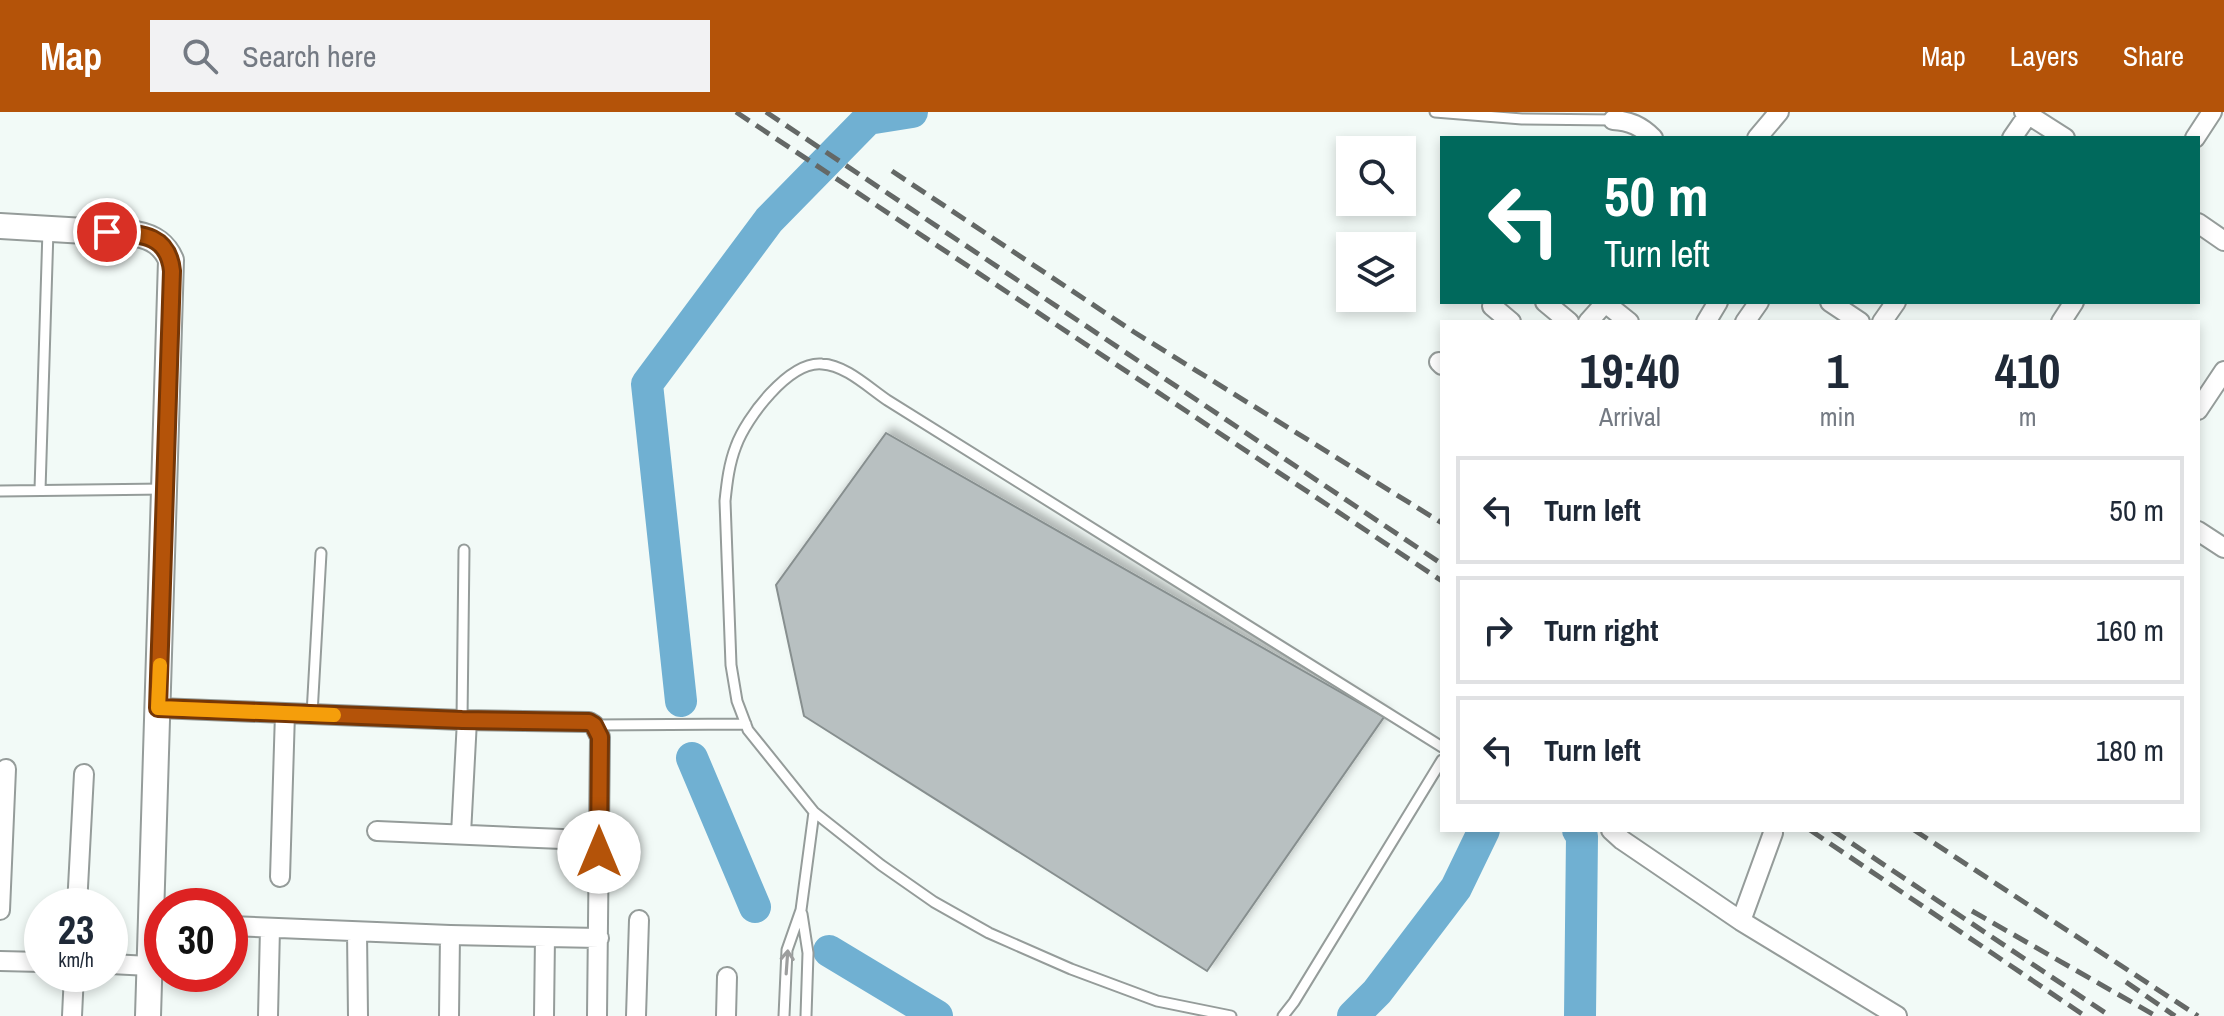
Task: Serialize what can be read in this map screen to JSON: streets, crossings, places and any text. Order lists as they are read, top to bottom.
{
  "page": {
    "header": "Map",
    "search": "Search here",
    "nav": ["Map", "Layers", "Share"],
    "turn": ["50 m", "Turn left"],
    "eta": [
      "19:40",
      "Arrival",
      "1",
      "min",
      "410",
      "m"
    ],
    "list": [
      {
        "name": "Turn left",
        "value": "50 m"
      },
      {
        "name": "Turn right",
        "value": "160 m"
      },
      {
        "name": "Turn left",
        "value": "180 m"
      }
    ],
    "speed": "23 km/h",
    "limit": "30"
  }
}
